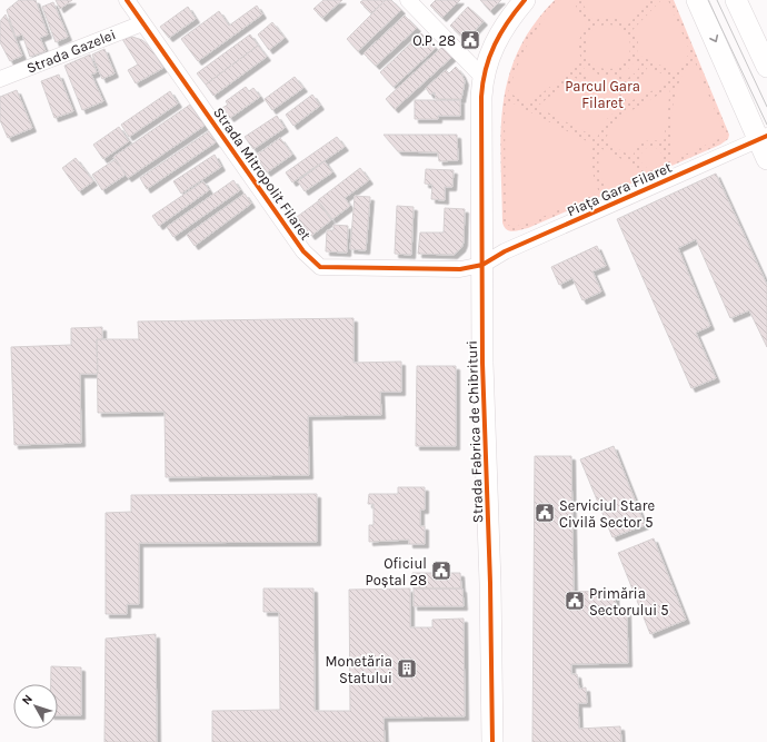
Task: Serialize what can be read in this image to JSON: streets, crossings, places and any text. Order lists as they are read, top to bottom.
{
  "streets": {
    "street": [
      "Strada Gazelei",
      "Strada Mitropolit Filaret",
      "Piața Gara Filaret",
      "Strada Fabrica de Chibrituri"
    ]
  },
  "crossings": [
    ["Strada Gazelei", "Strada Mitropolit Filaret"],
    ["Strada Mitropolit Filaret", "Piața Gara Filaret"],
    ["Strada Mitropolit Filaret", "Strada Fabrica de Chibrituri"],
    ["Piața Gara Filaret", "Strada Fabrica de Chibrituri"]
  ],
  "parks": ["Parcul Gara Filaret"],
  "places": {
    "public building": [
      "O.P. 28",
      "Serviciul Stare Civilă Sector 5",
      "Oficiul Poștal 28",
      "Primăria Sectorului 5"
    ],
    "building": ["Monetăria Statului"]
  },
  "north": "top left"
}
